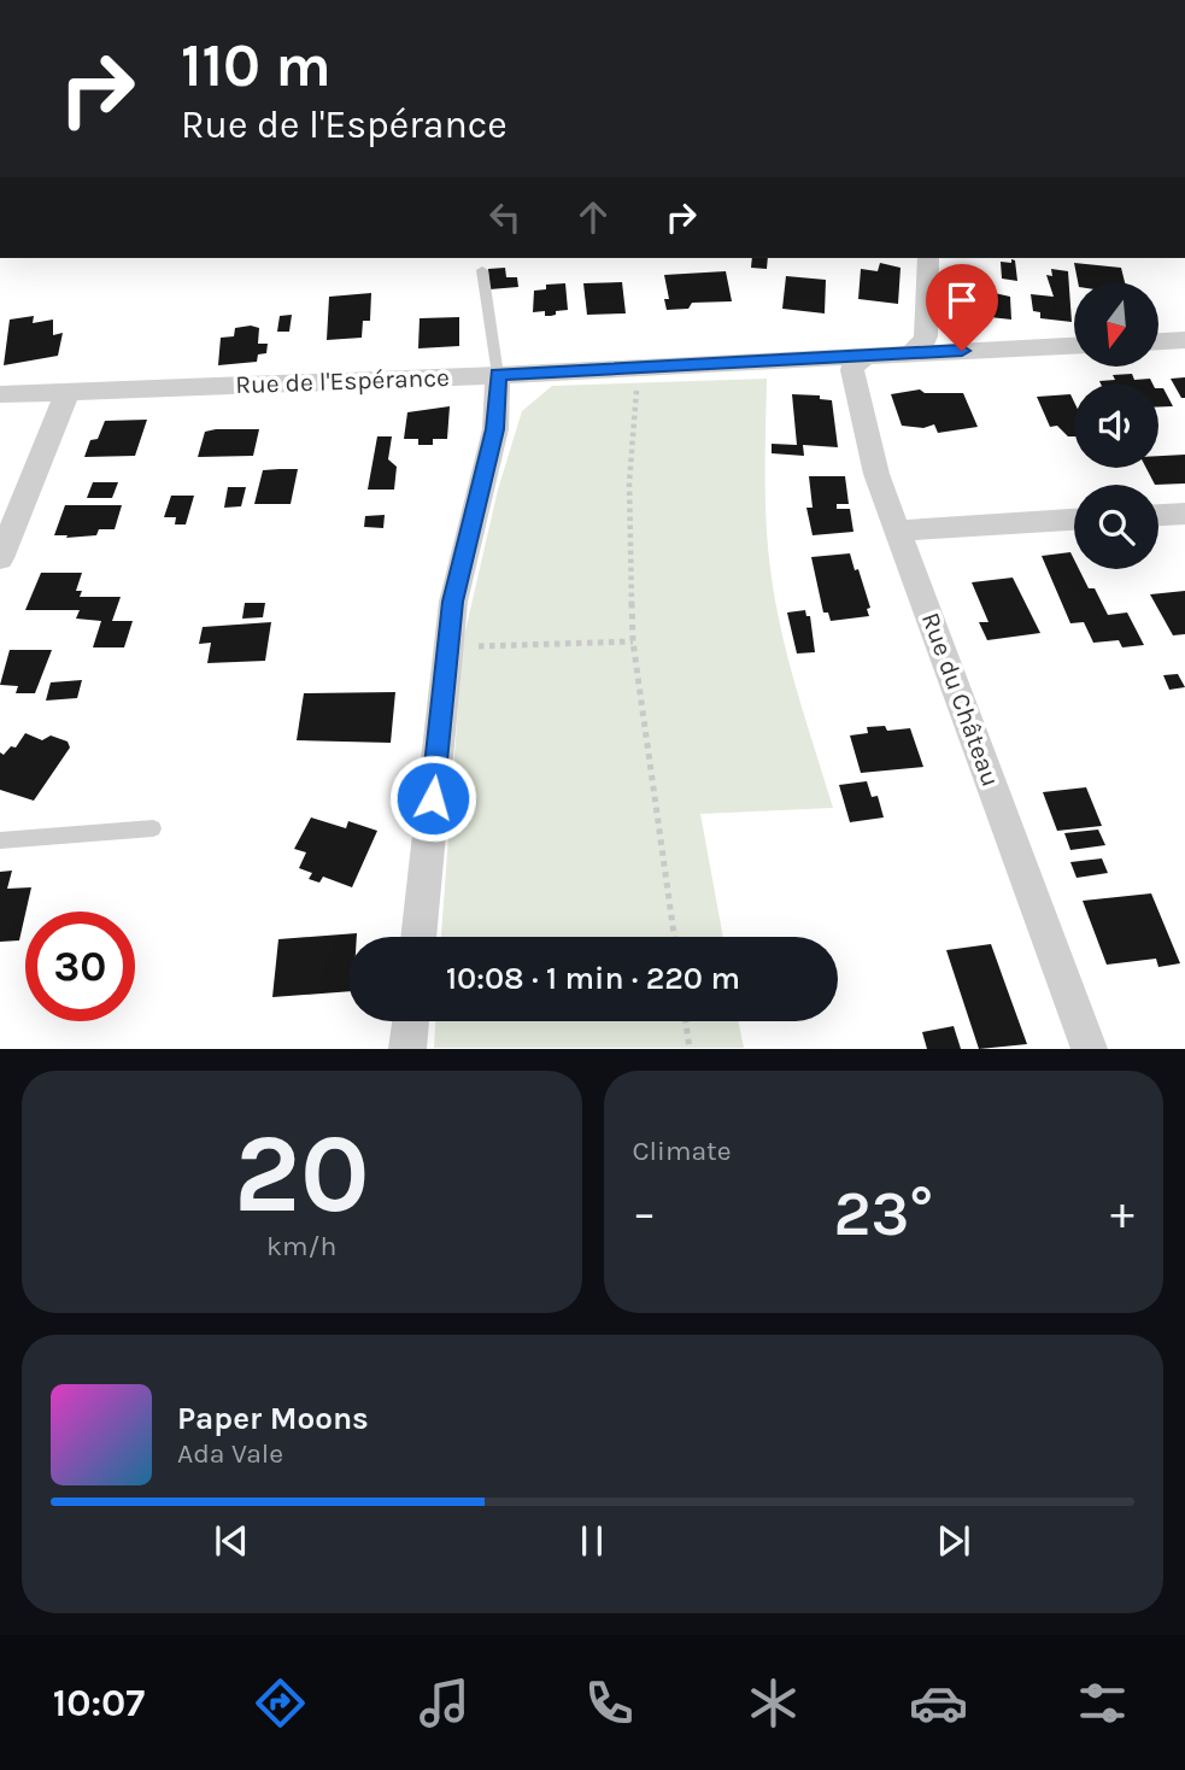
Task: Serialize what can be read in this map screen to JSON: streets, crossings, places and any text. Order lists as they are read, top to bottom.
{
  "streets": {
    "street": ["Rue de l'Espérance", "Rue du Château"]
  },
  "crossings": [
    ["Rue de l'Espérance", "Rue du Château"]
  ],
  "north": "bottom",
  "page": {
    "turn": ["110 m", "Rue de l'Espérance"],
    "limit": "30",
    "trip": "10:08 · 1 min · 220 m",
    "tile": [
      ["20", "km/h"],
      "Climate"
    ],
    "heat": ["−", "23°", "+"],
    "song": ["Paper Moons", "Ada Vale"],
    "tabs": "10:07"
  }
}
